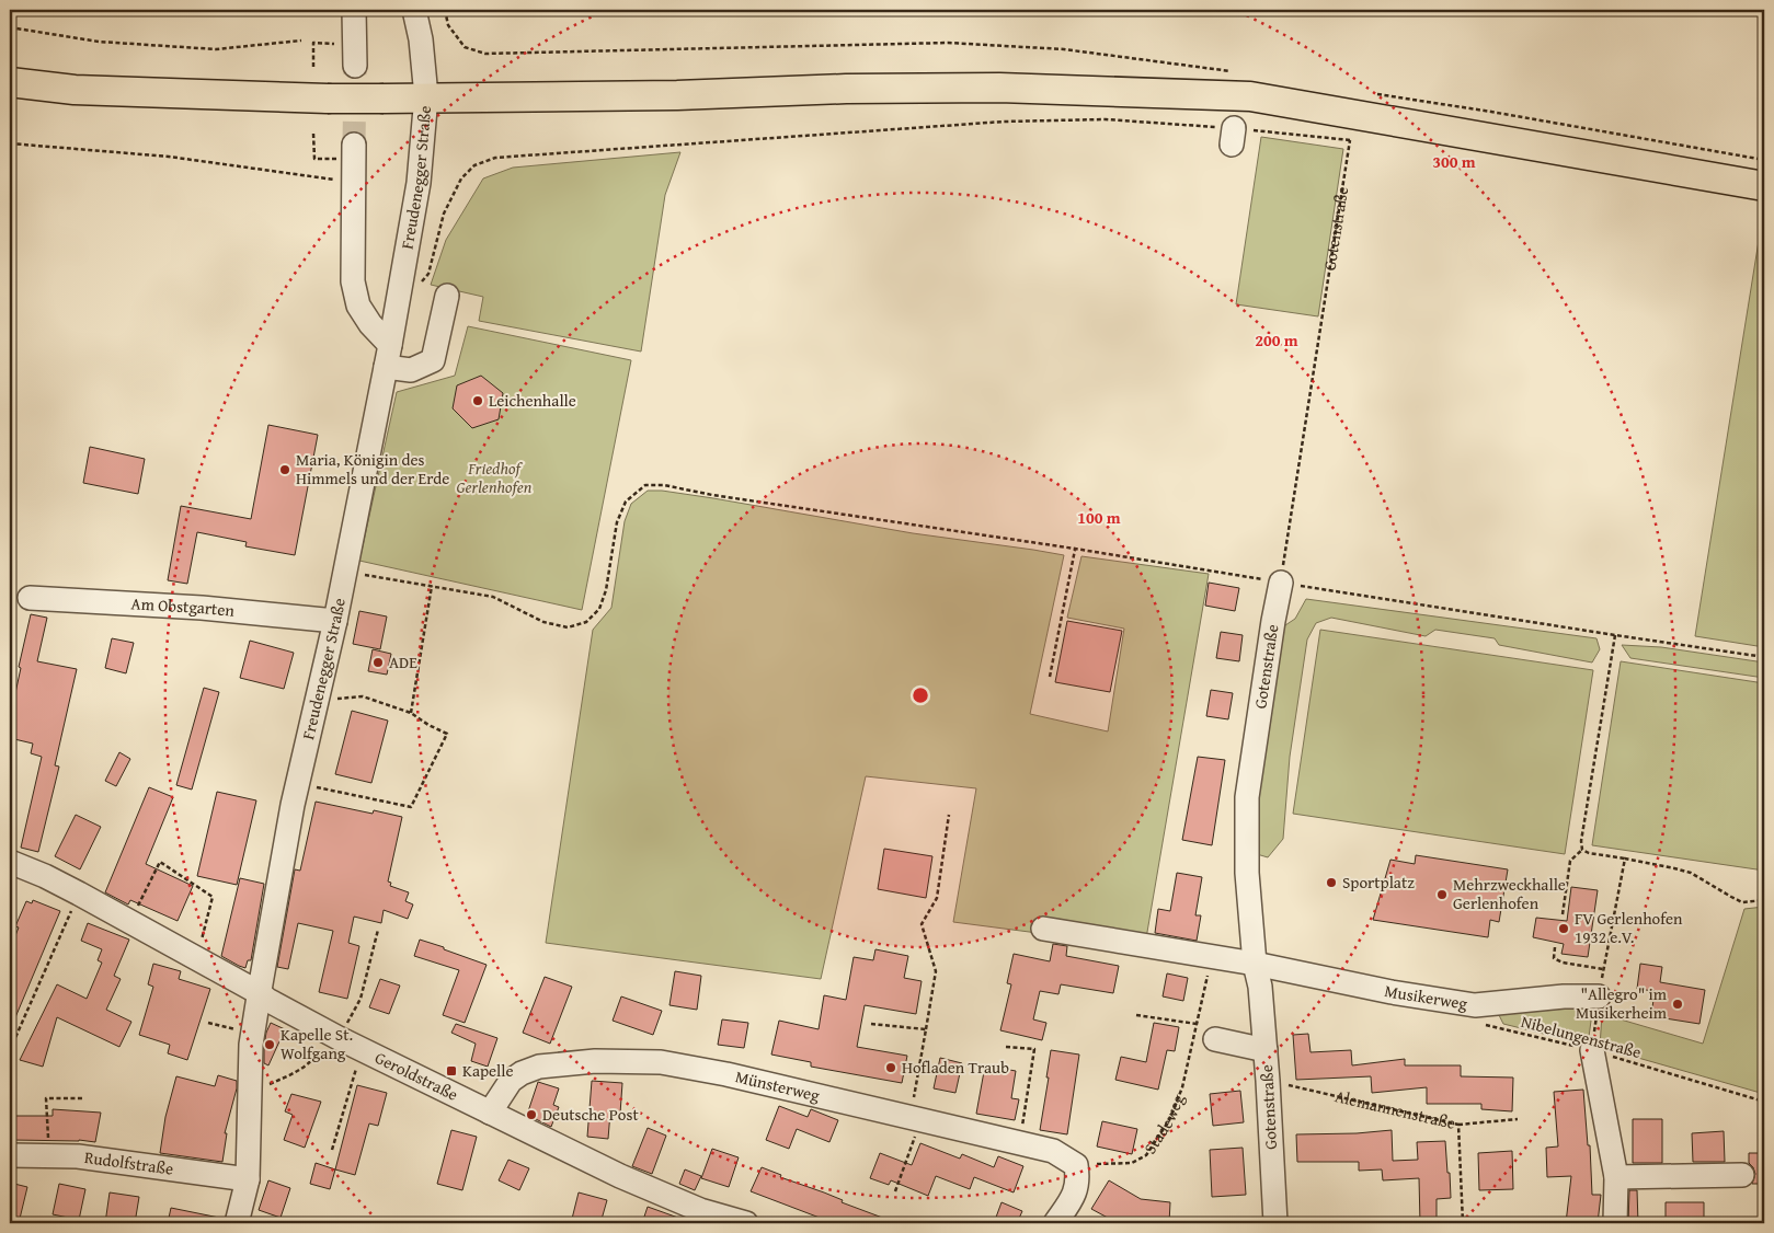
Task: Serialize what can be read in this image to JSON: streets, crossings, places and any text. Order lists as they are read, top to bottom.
{
  "streets": {
    "street": [
      "Freudenegger Straße",
      "Gotenstraße",
      "Am Obstgarten",
      "Musikerweg",
      "Geroldstraße",
      "Münsterweg",
      "Rudolfstraße"
    ],
    "path": ["Nibelungenstraße", "Alemannenstraße", "Stadeweg"]
  },
  "crossings": [
    ["Freudenegger Straße", "Gotenstraße"],
    ["Freudenegger Straße", "Am Obstgarten"],
    ["Freudenegger Straße", "Geroldstraße"],
    ["Freudenegger Straße", "Rudolfstraße"],
    ["Gotenstraße", "Musikerweg"],
    ["Gotenstraße", "Alemannenstraße"],
    ["Geroldstraße", "Münsterweg"],
    ["Münsterweg", "Stadeweg"]
  ],
  "parks": ["Friedhof Gerlenhofen"],
  "places": {
    "other": [
      "Leichenhalle",
      "Maria, Königin des Himmels und der Erde",
      "ADE",
      "Sportplatz",
      "Mehrzweckhalle Gerlenhofen",
      "FV Gerlenhofen 1932 e.V.",
      "\"Allegro\" im Musikerheim",
      "Kapelle St. Wolfgang",
      "Hofladen Traub",
      "Deutsche Post"
    ],
    "transit": ["Kapelle"]
  },
  "rings": ["300 m", "200 m", "100 m"]
}
